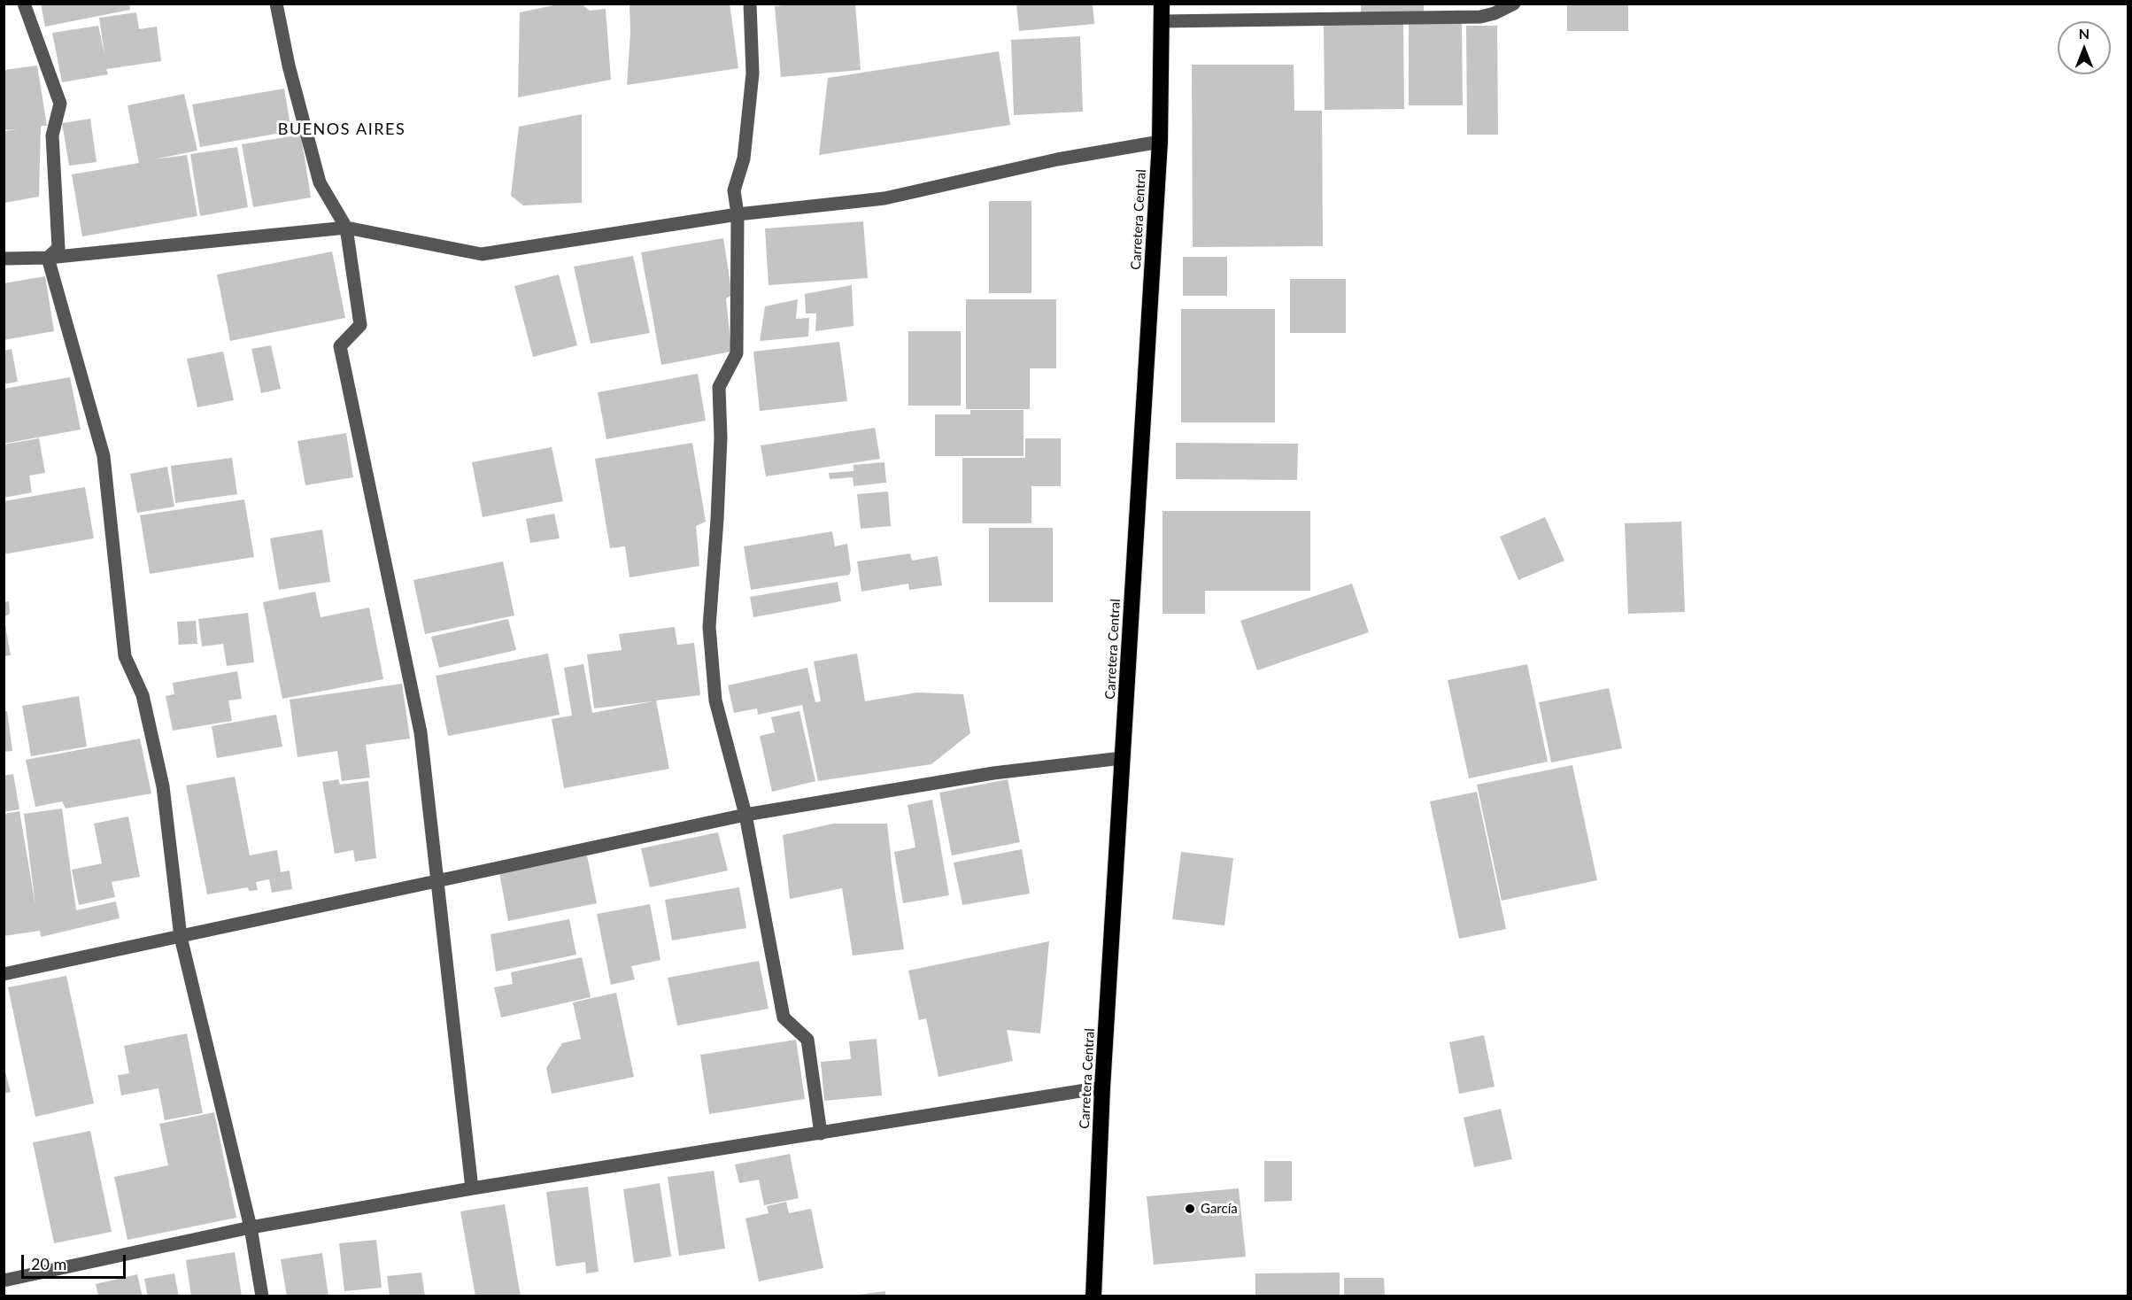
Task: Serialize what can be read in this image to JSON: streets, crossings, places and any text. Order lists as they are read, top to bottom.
{
  "streets": {
    "highway": ["Carretera Central"]
  },
  "districts": ["BUENOS AIRES"],
  "places": ["García"],
  "scale_bar": "20 m",
  "north": "top"
}
